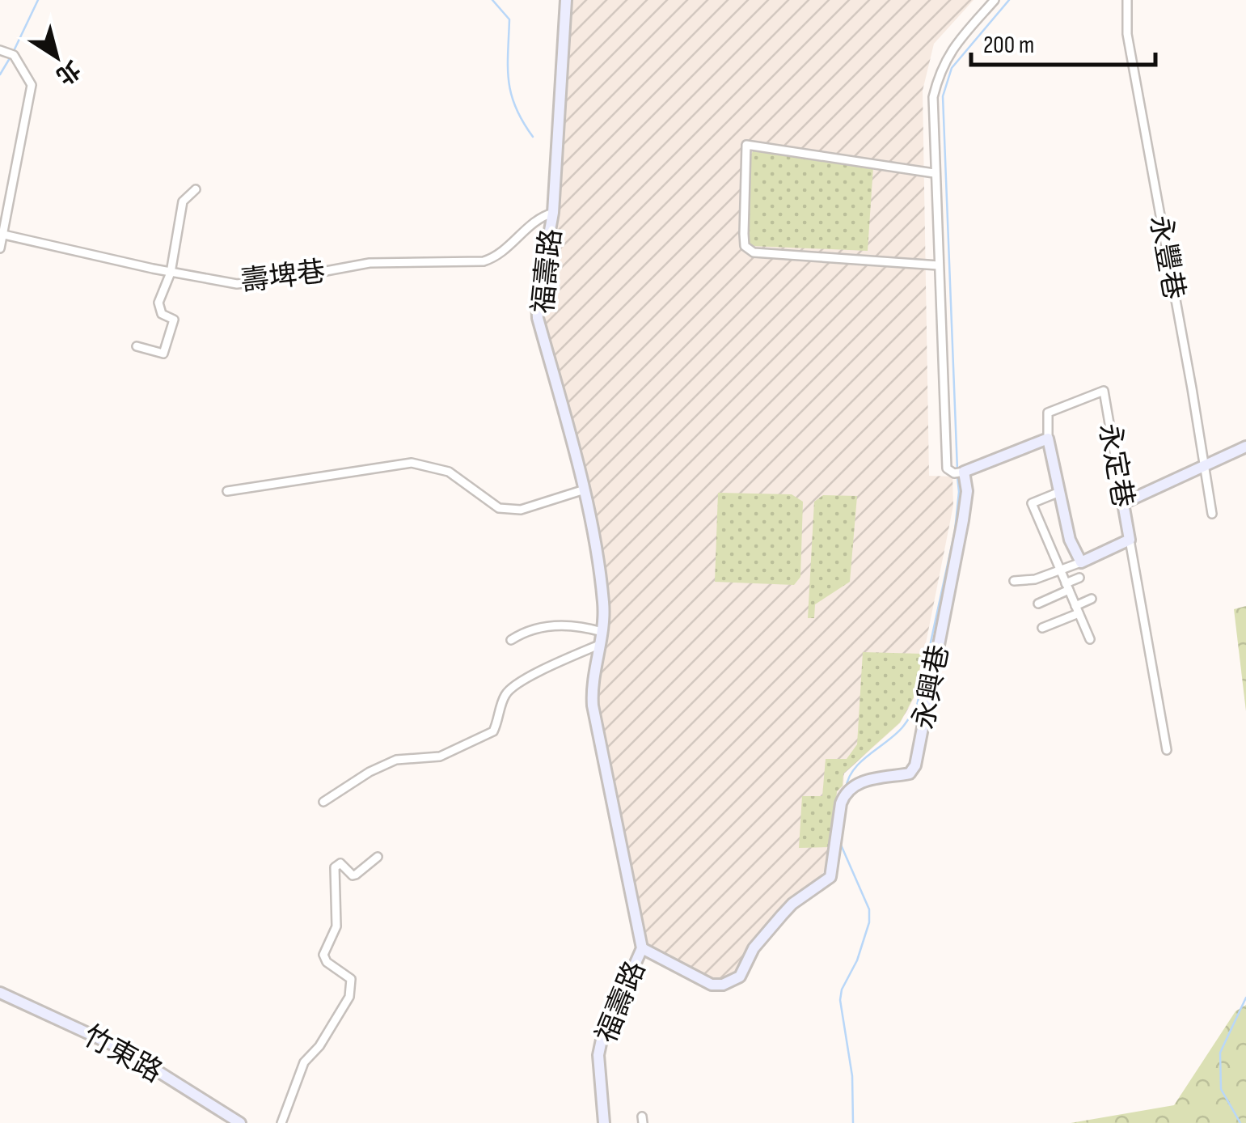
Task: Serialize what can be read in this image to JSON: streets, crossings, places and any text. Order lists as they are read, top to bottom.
{
  "streets": {
    "street": [
      "永豐巷",
      "福壽路",
      "壽埤巷",
      "永定巷",
      "永興巷",
      "竹東路"
    ]
  },
  "crossings": [
    ["福壽路", "壽埤巷"],
    ["福壽路", "永興巷"]
  ],
  "scale_bar": "200 m",
  "north": "bottom right"
}
